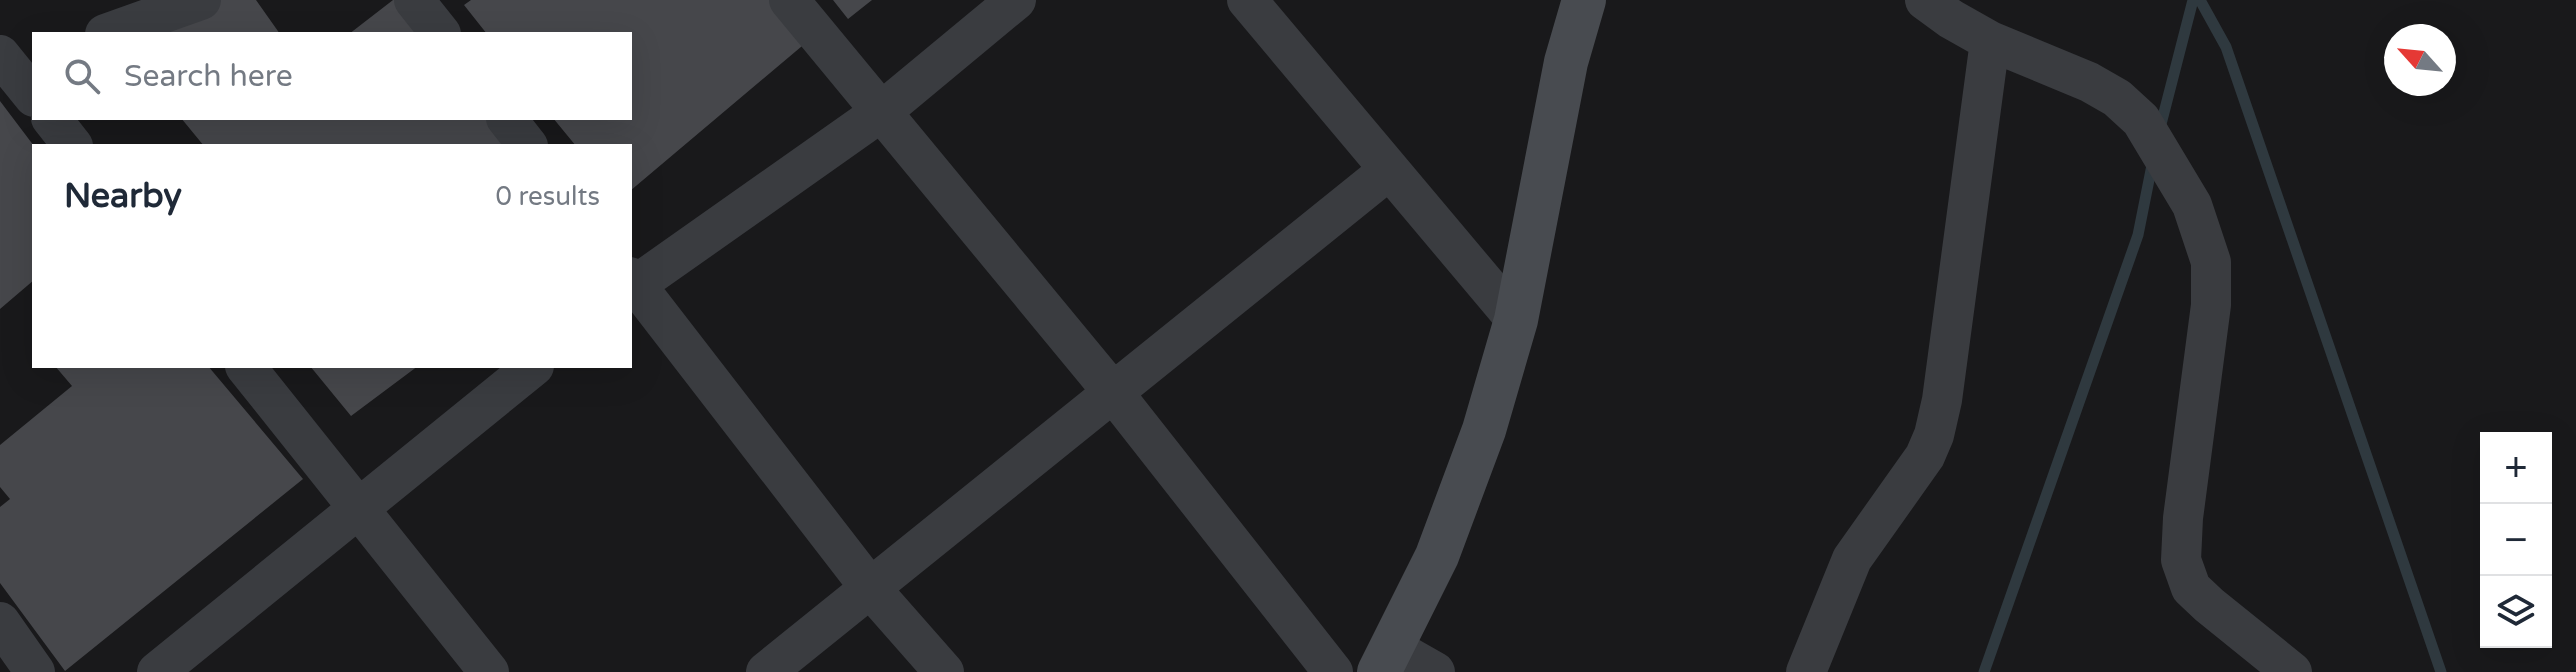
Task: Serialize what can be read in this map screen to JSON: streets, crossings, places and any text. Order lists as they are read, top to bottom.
{
  "north": "top left",
  "page": {
    "search": "Search here",
    "heading": ["Nearby", "0 results"],
    "map_buttons": ["+", "−"]
  }
}
